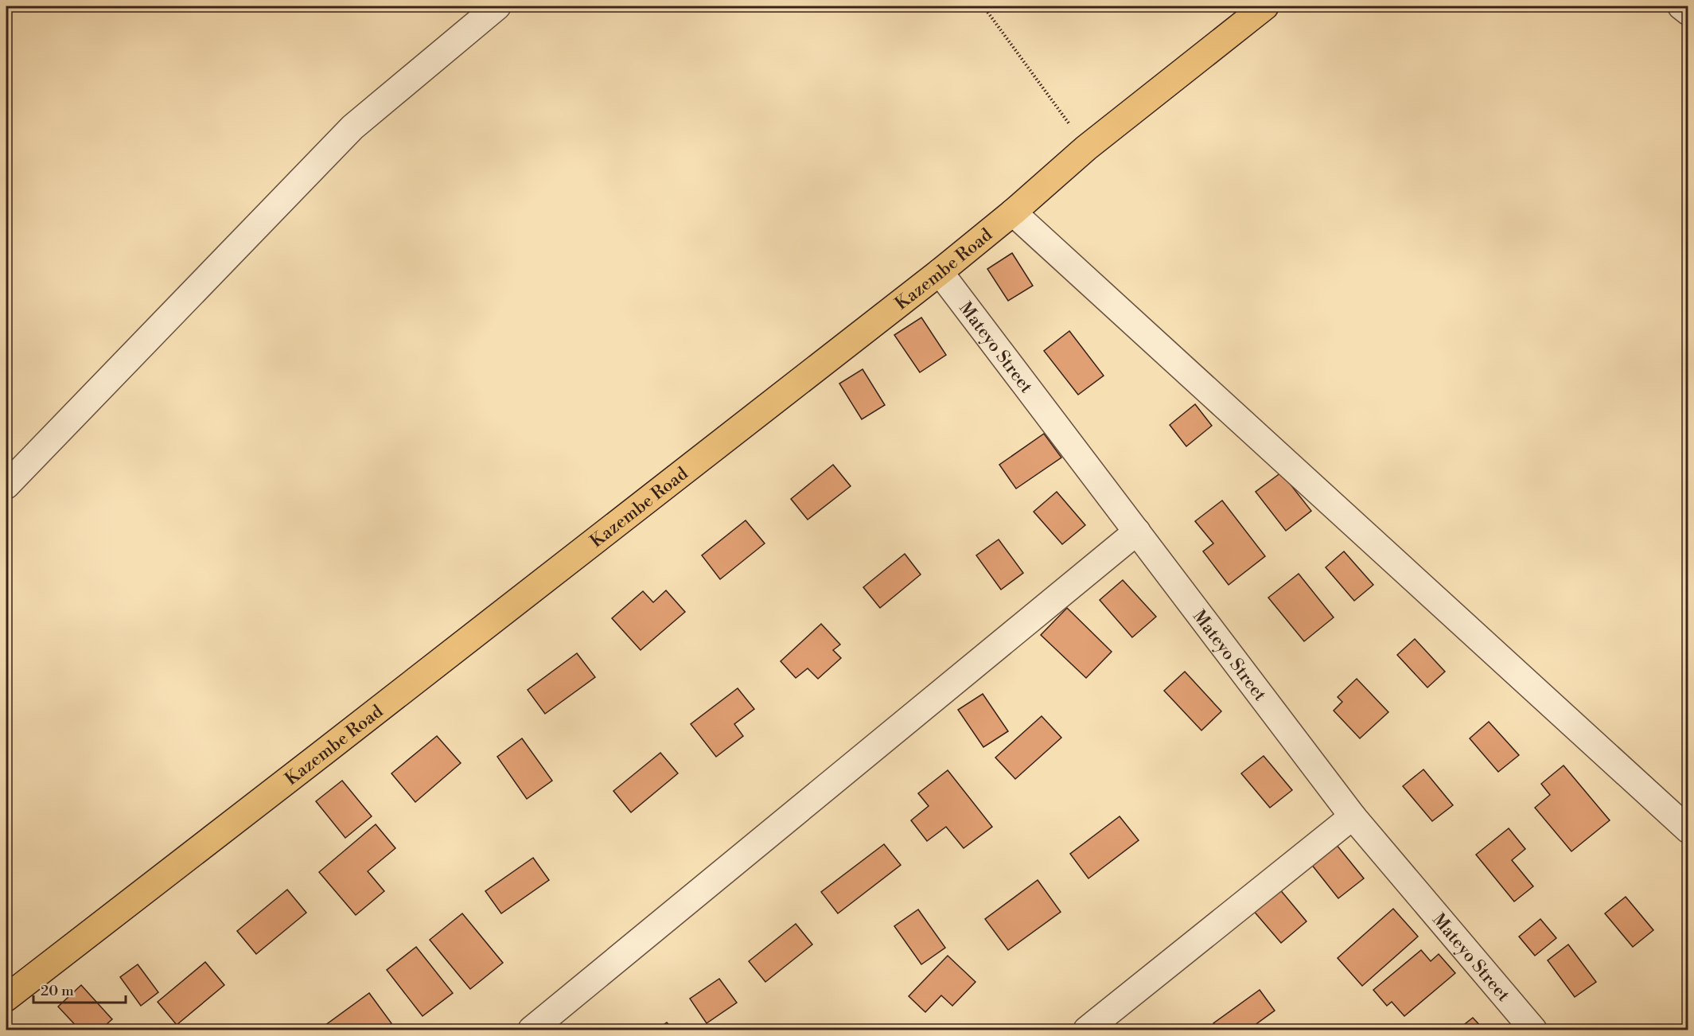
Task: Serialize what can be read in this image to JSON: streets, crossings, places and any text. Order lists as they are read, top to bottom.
{
  "streets": {
    "main road": ["Kazembe Road"],
    "street": ["Mateyo Street"]
  },
  "crossings": [
    ["Kazembe Road", "Mateyo Street"]
  ],
  "scale_bar": "20 m"
}
